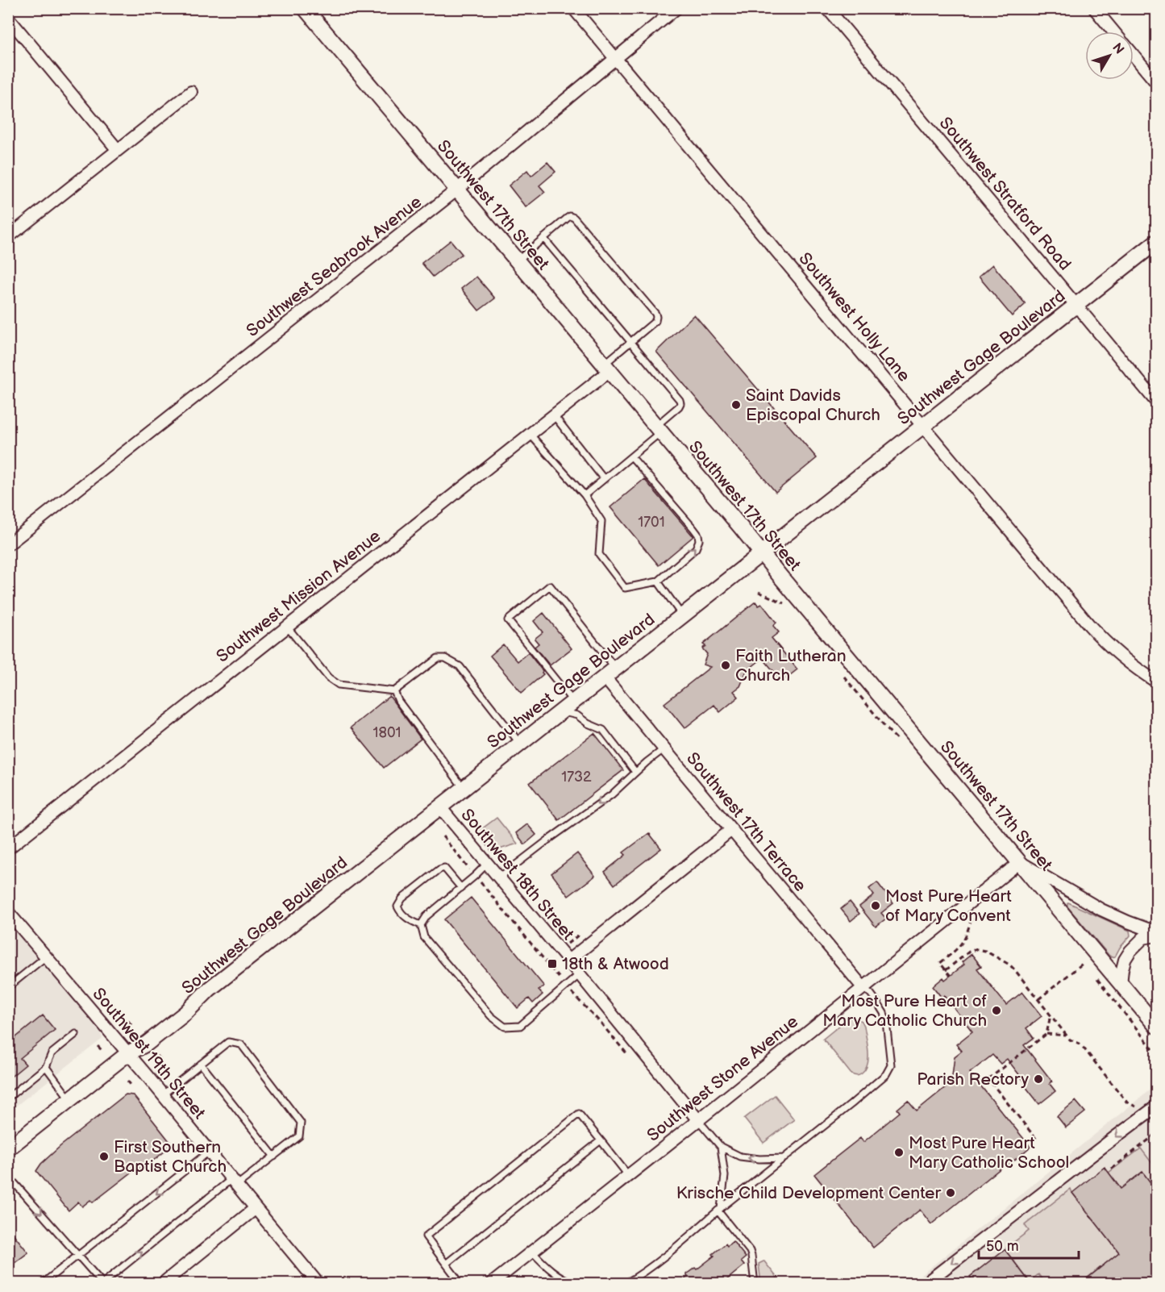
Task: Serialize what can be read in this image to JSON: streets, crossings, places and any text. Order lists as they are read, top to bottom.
{
  "streets": {
    "main road": ["Southwest 17th Street", "Southwest Gage Boulevard"],
    "street": [
      "Southwest Stratford Road",
      "Southwest Seabrook Avenue",
      "Southwest Holly Lane",
      "Southwest Mission Avenue",
      "Southwest 17th Terrace",
      "Southwest 18th Street",
      "Southwest 19th Street",
      "Southwest Stone Avenue"
    ]
  },
  "crossings": [
    ["Southwest Stratford Road", "Southwest Gage Boulevard"],
    ["Southwest 17th Street", "Southwest Seabrook Avenue"],
    ["Southwest 17th Street", "Southwest Gage Boulevard"],
    ["Southwest 17th Street", "Southwest Mission Avenue"],
    ["Southwest 17th Street", "Southwest Stone Avenue"],
    ["Southwest Seabrook Avenue", "Southwest Holly Lane"],
    ["Southwest Holly Lane", "Southwest Gage Boulevard"],
    ["Southwest Gage Boulevard", "Southwest 17th Terrace"],
    ["Southwest Gage Boulevard", "Southwest 18th Street"],
    ["Southwest Gage Boulevard", "Southwest 19th Street"],
    ["Southwest 17th Terrace", "Southwest Stone Avenue"],
    ["Southwest 18th Street", "Southwest Stone Avenue"]
  ],
  "places": {
    "other": [
      "Saint Davids Episcopal Church",
      "Faith Lutheran Church",
      "Most Pure Heart of Mary Convent",
      "Most Pure Heart of Mary Catholic Church",
      "Parish Rectory",
      "Most Pure Heart Mary Catholic School",
      "First Southern Baptist Church",
      "Krische Child Development Center"
    ],
    "transit": ["18th & Atwood"]
  },
  "house_numbers": ["1701", "1801", "1732"],
  "scale_bar": "50 m",
  "north": "top right"
}
